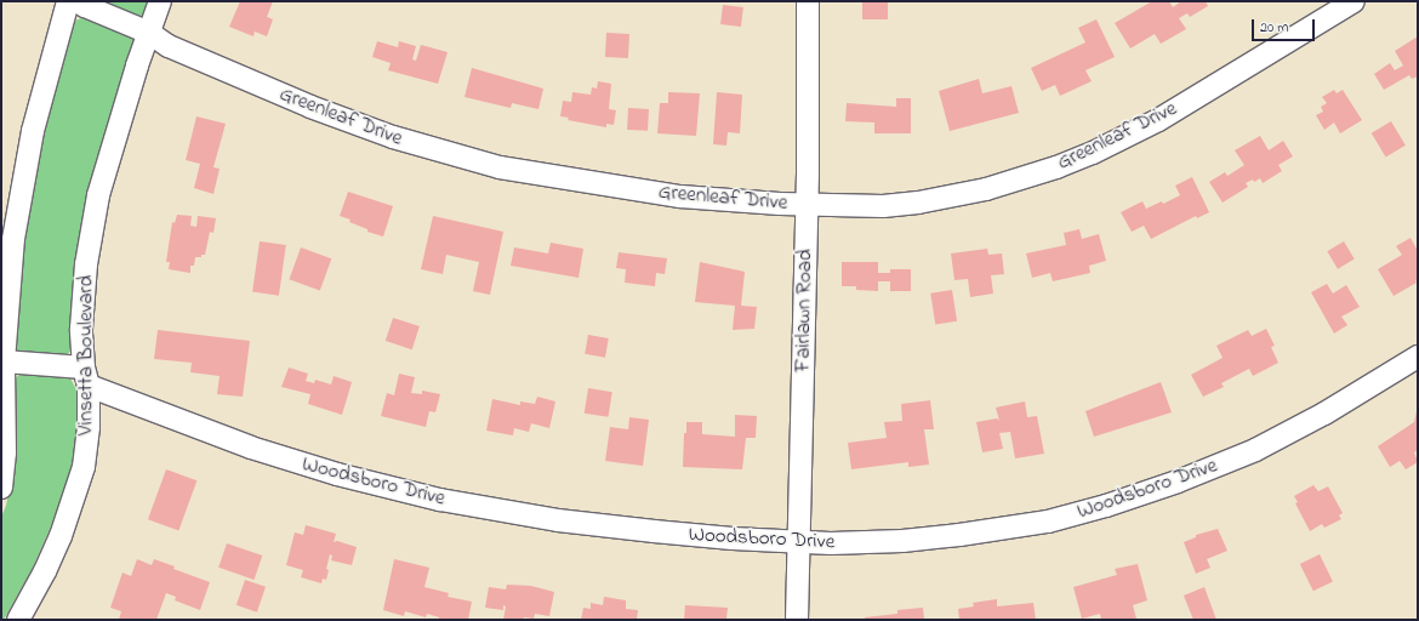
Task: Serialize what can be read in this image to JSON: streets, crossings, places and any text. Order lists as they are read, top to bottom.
{
  "streets": {
    "street": [
      "Greenleaf Drive",
      "Fairlawn Road",
      "Vinsetta Boulevard",
      "Woodsboro Drive"
    ]
  },
  "crossings": [
    ["Greenleaf Drive", "Fairlawn Road"],
    ["Greenleaf Drive", "Vinsetta Boulevard"],
    ["Fairlawn Road", "Woodsboro Drive"],
    ["Vinsetta Boulevard", "Woodsboro Drive"]
  ],
  "scale_bar": "20 m"
}
